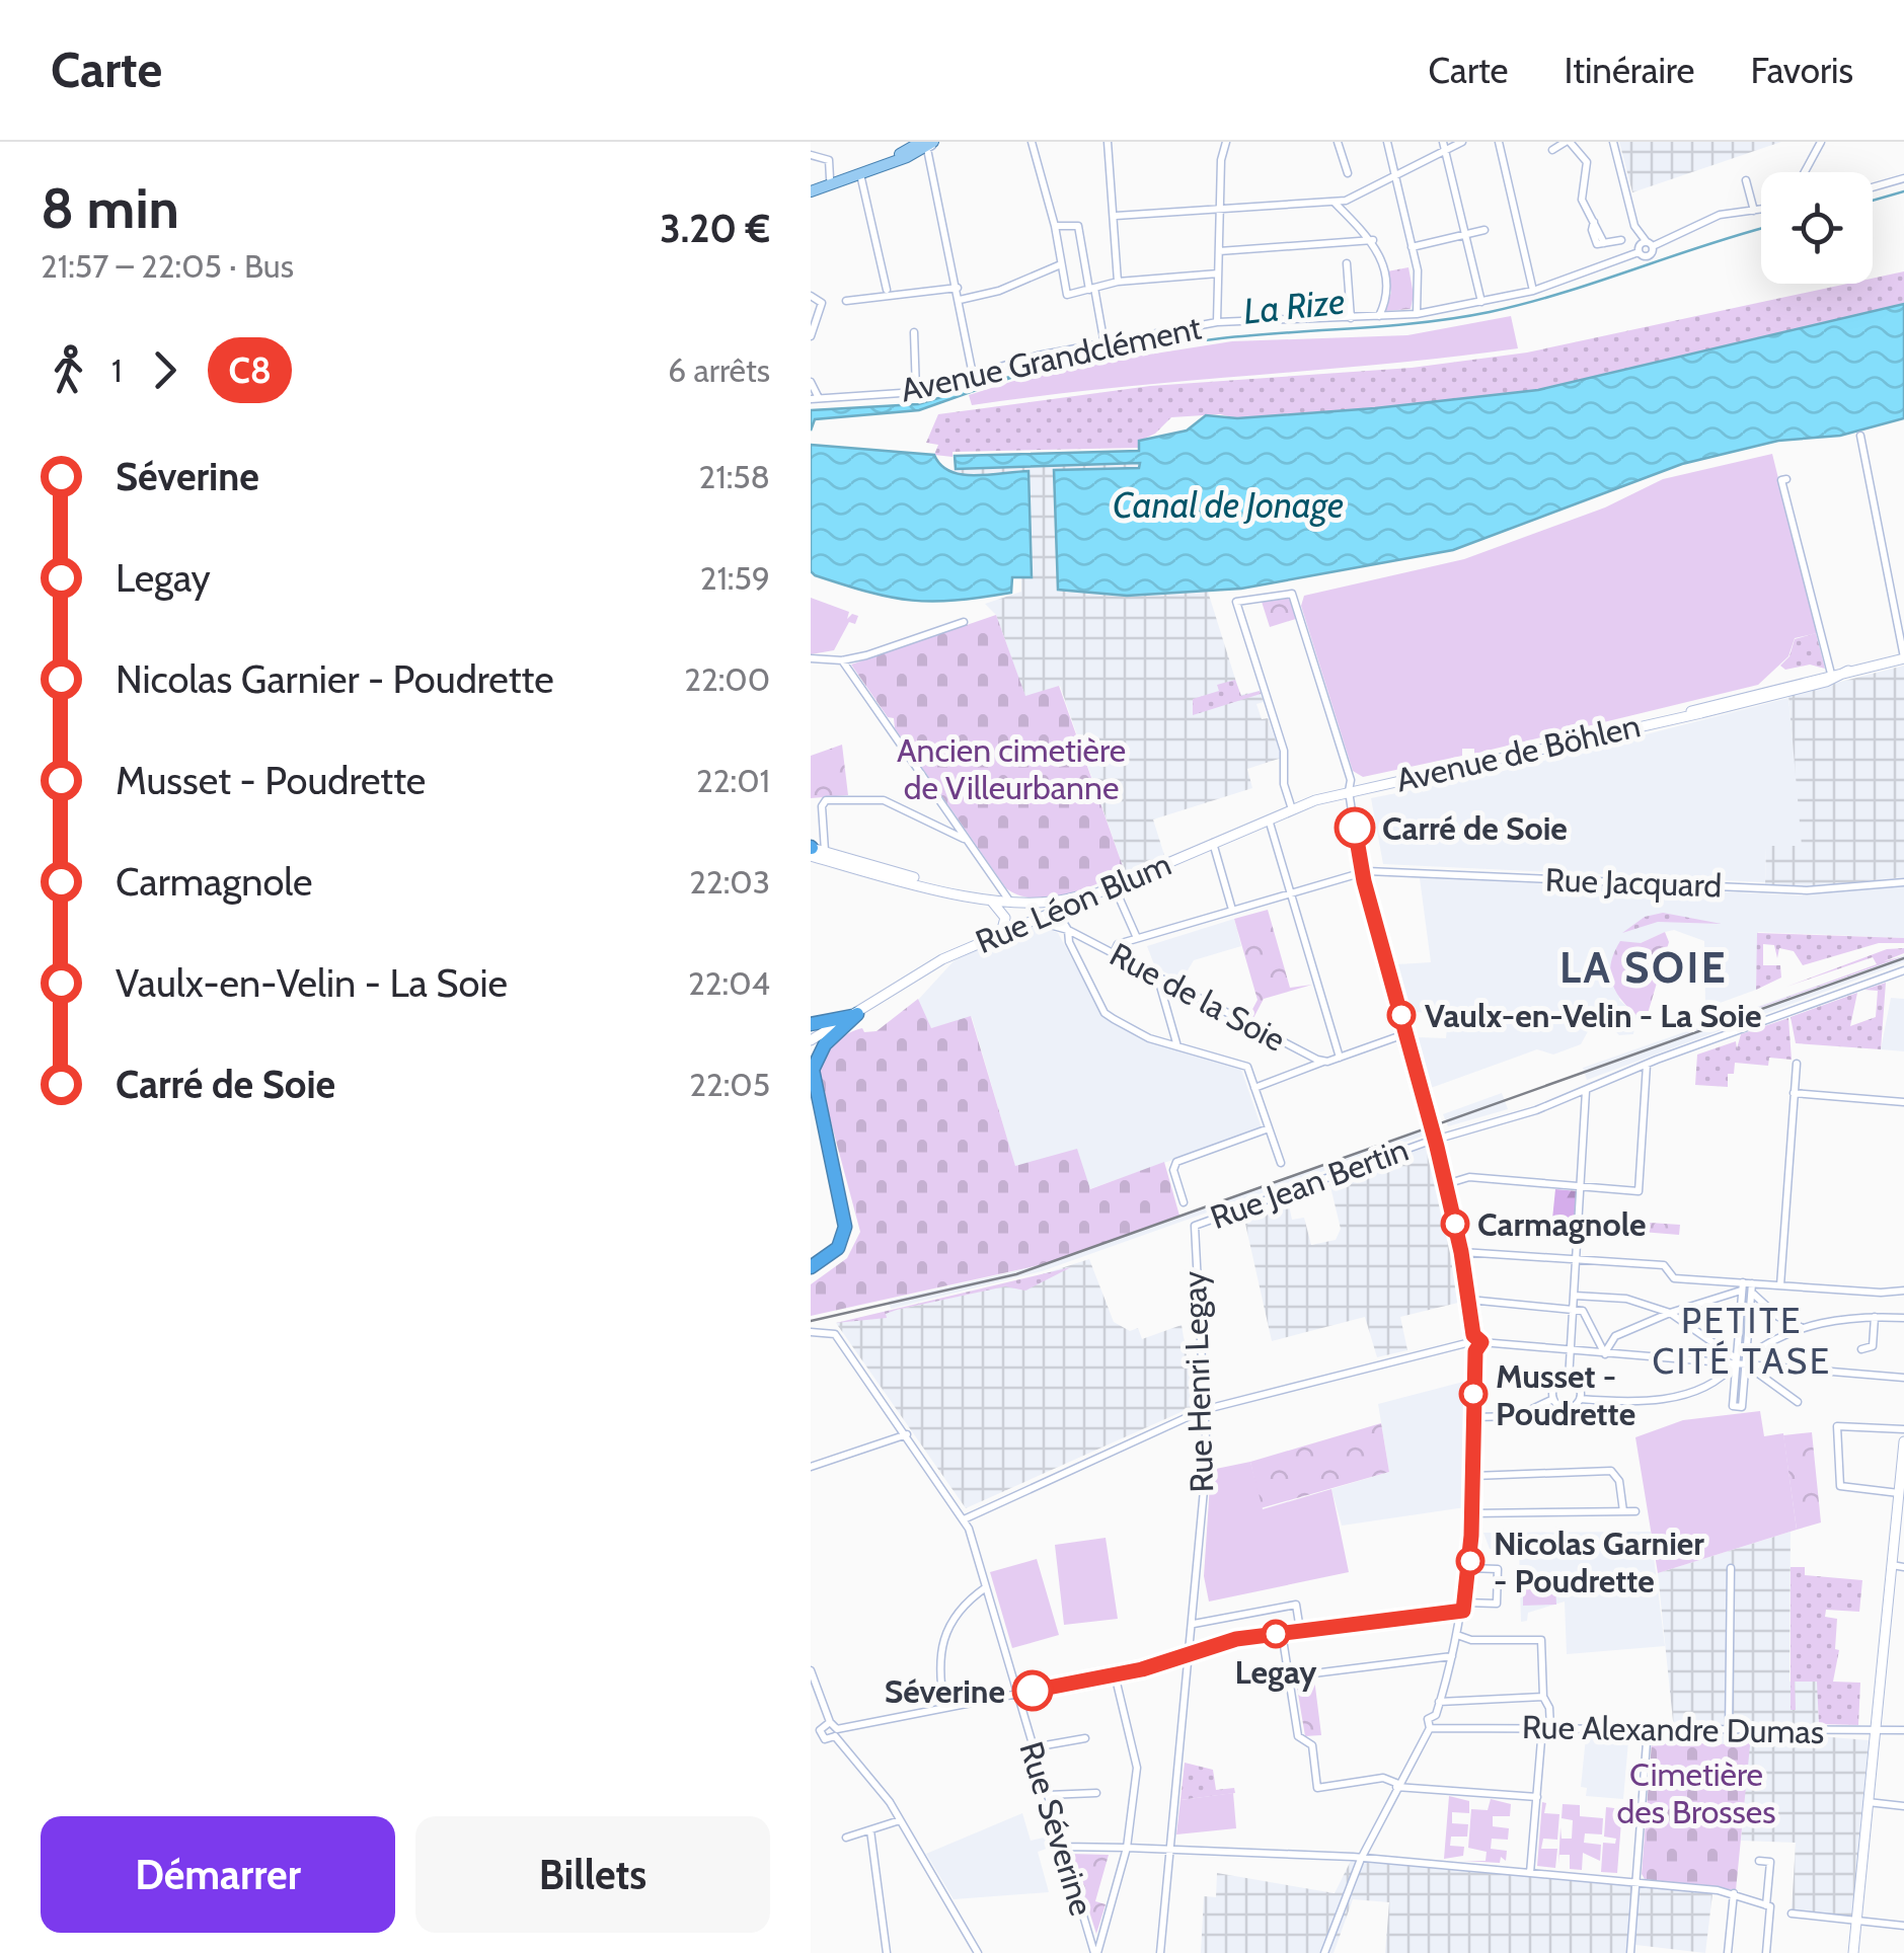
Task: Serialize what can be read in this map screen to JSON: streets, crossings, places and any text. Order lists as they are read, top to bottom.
{
  "streets": {
    "main road": ["Avenue de Böhlen", "Rue Léon Blum"],
    "street": [
      "Avenue Grandclément",
      "Rue Jacquard",
      "Rue de la Soie",
      "Rue Jean Bertin",
      "Rue Henri Legay",
      "Rue Alexandre Dumas",
      "Rue Séverine"
    ]
  },
  "crossings": [
    ["Avenue de Böhlen", "Rue Léon Blum"],
    ["Rue Jacquard", "Rue de la Soie"],
    ["Rue Léon Blum", "Rue de la Soie"],
    ["Rue Jean Bertin", "Rue Henri Legay"]
  ],
  "districts": ["LA SOIE", "PETITE CITÉ TASE"],
  "water": ["La Rize", "Canal de Jonage"],
  "parks": ["Ancien cimetière de Villeurbanne", "Cimetière des Brosses"],
  "places": [
    "Carré de Soie",
    "Vaulx-en-Velin - La Soie",
    "Carmagnole",
    "Musset - Poudrette",
    "Nicolas Garnier - Poudrette",
    "Legay",
    "Séverine"
  ],
  "lines": ["bus line C8"],
  "page": {
    "header": "Carte",
    "nav": ["Carte", "Itinéraire", "Favoris"],
    "heading": ["8 min", "21:57 – 22:05 · Bus", "3.20 €"],
    "legs": ["1", "C8", "6 arrêts"],
    "list": [
      {
        "name": "Séverine",
        "value": "21:58"
      },
      {
        "name": "Legay",
        "value": "21:59"
      },
      {
        "name": "Nicolas Garnier - Poudrette",
        "value": "22:00"
      },
      {
        "name": "Musset - Poudrette",
        "value": "22:01"
      },
      {
        "name": "Carmagnole",
        "value": "22:03"
      },
      {
        "name": "Vaulx-en-Velin - La Soie",
        "value": "22:04"
      },
      {
        "name": "Carré de Soie",
        "value": "22:05"
      }
    ],
    "buttons": ["Démarrer", "Billets"]
  }
}
